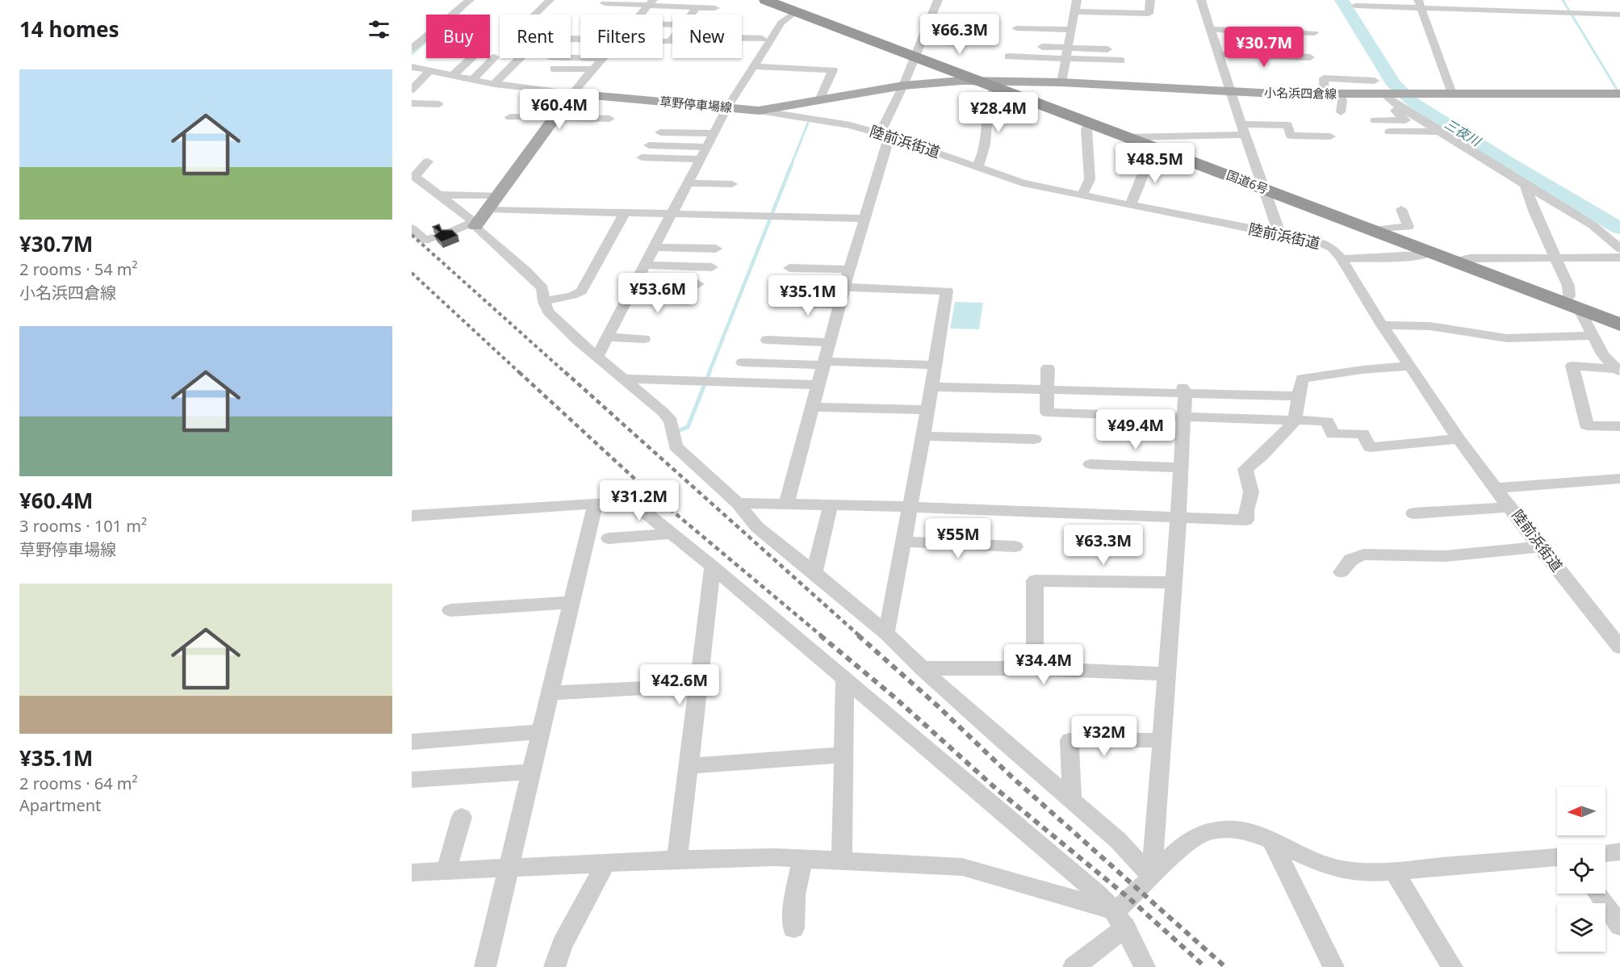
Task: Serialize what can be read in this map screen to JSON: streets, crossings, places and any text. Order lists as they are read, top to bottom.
{
  "streets": {
    "highway": ["国道6号"],
    "main road": ["小名浜四倉線", "草野停車場線"],
    "street": ["陸前浜街道"]
  },
  "crossings": [
    ["小名浜四倉線", "草野停車場線"],
    ["小名浜四倉線", "国道6号"],
    ["草野停車場線", "陸前浜街道"],
    ["草野停車場線", "国道6号"]
  ],
  "water": ["三夜川"],
  "north": "left",
  "page": {
    "heading": "14 homes",
    "price": [
      "¥66.3M",
      "¥30.7M",
      "¥60.4M",
      "¥28.4M",
      "¥48.5M",
      "¥53.6M",
      "¥35.1M",
      "¥49.4M",
      "¥31.2M",
      "¥55M",
      "¥63.3M",
      "¥34.4M",
      "¥42.6M",
      "¥32M"
    ],
    "chip": [
      "Buy",
      "Rent",
      "Filters",
      "New"
    ],
    "list": [
      {
        "name": "¥30.7M",
        "note": "2 rooms · 54 m² · 小名浜四倉線"
      },
      {
        "name": "¥60.4M",
        "note": "3 rooms · 101 m² · 草野停車場線"
      },
      {
        "name": "¥35.1M",
        "note": "2 rooms · 64 m² · Apartment"
      }
    ]
  }
}
